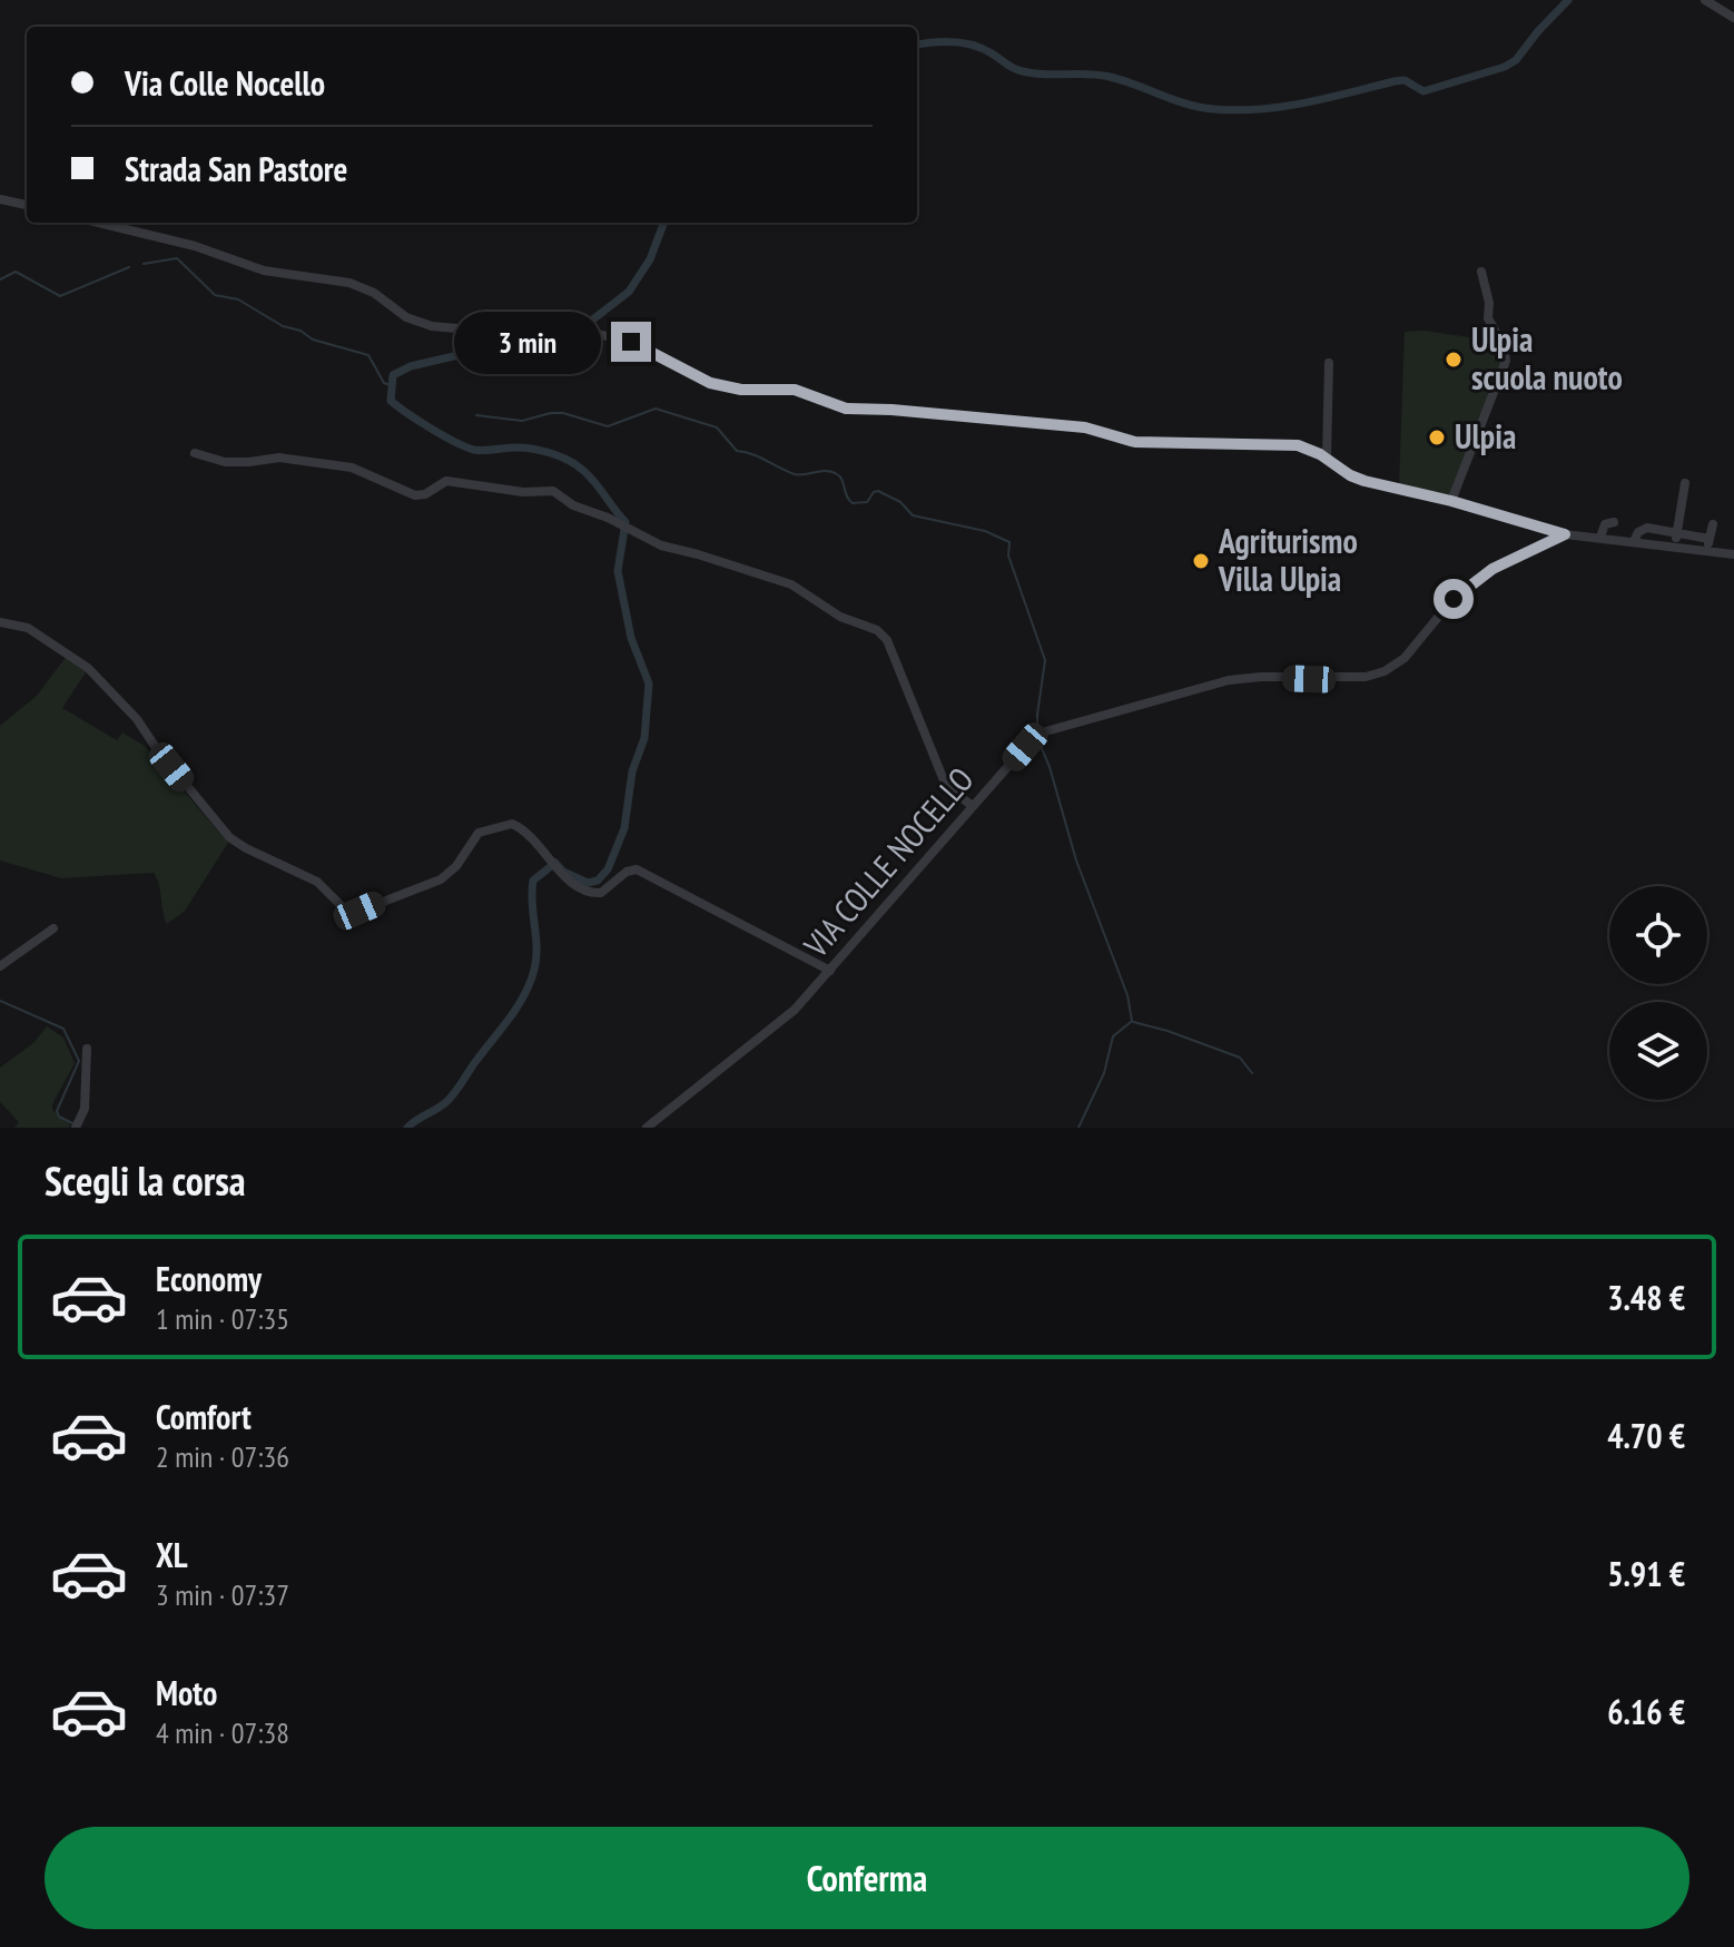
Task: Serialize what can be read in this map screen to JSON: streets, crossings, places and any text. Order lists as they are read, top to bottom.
{
  "streets": {
    "street": ["VIA COLLE NOCELLO"]
  },
  "places": ["Ulpia scuola nuoto", "Ulpia", "Agriturismo Villa Ulpia"],
  "page": {
    "banner": ["Via Colle Nocello", "Strada San Pastore"],
    "bubble": "3 min",
    "heading": "Scegli la corsa",
    "list": [
      {
        "name": "Economy",
        "note": "1 min · 07:35",
        "value": "3.48 €"
      },
      {
        "name": "Comfort",
        "note": "2 min · 07:36",
        "value": "4.70 €"
      },
      {
        "name": "XL",
        "note": "3 min · 07:37",
        "value": "5.91 €"
      },
      {
        "name": "Moto",
        "note": "4 min · 07:38",
        "value": "6.16 €"
      }
    ],
    "buttons": "Conferma"
  }
}
